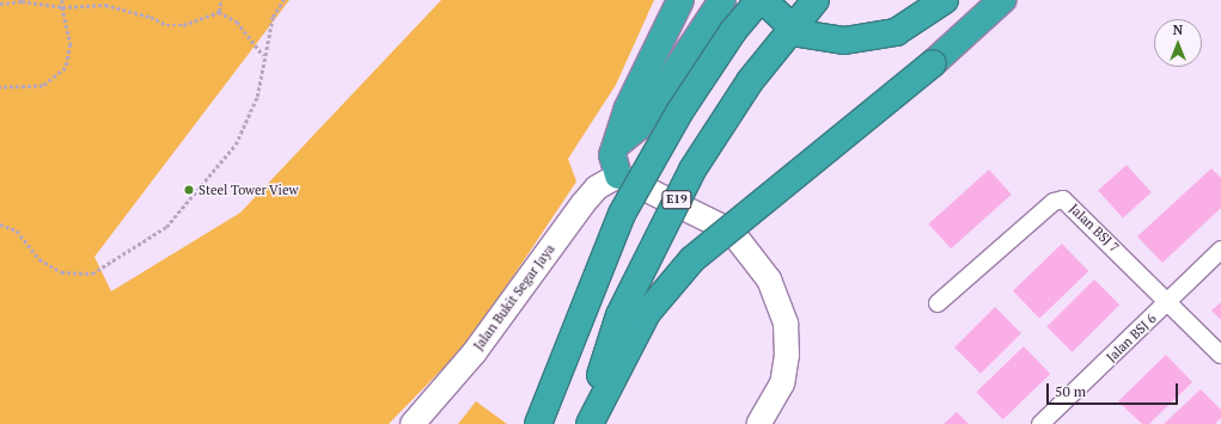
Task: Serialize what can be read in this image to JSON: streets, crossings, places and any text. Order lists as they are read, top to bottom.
{
  "streets": {
    "highway": ["E19"],
    "street": ["Jalan BSJ 7", "Jalan Bukit Segar Jaya", "Jalan BSJ 6"]
  },
  "crossings": [
    ["Jalan BSJ 7", "Jalan BSJ 6"]
  ],
  "places": ["Steel Tower View"],
  "scale_bar": "50 m",
  "north": "top"
}
